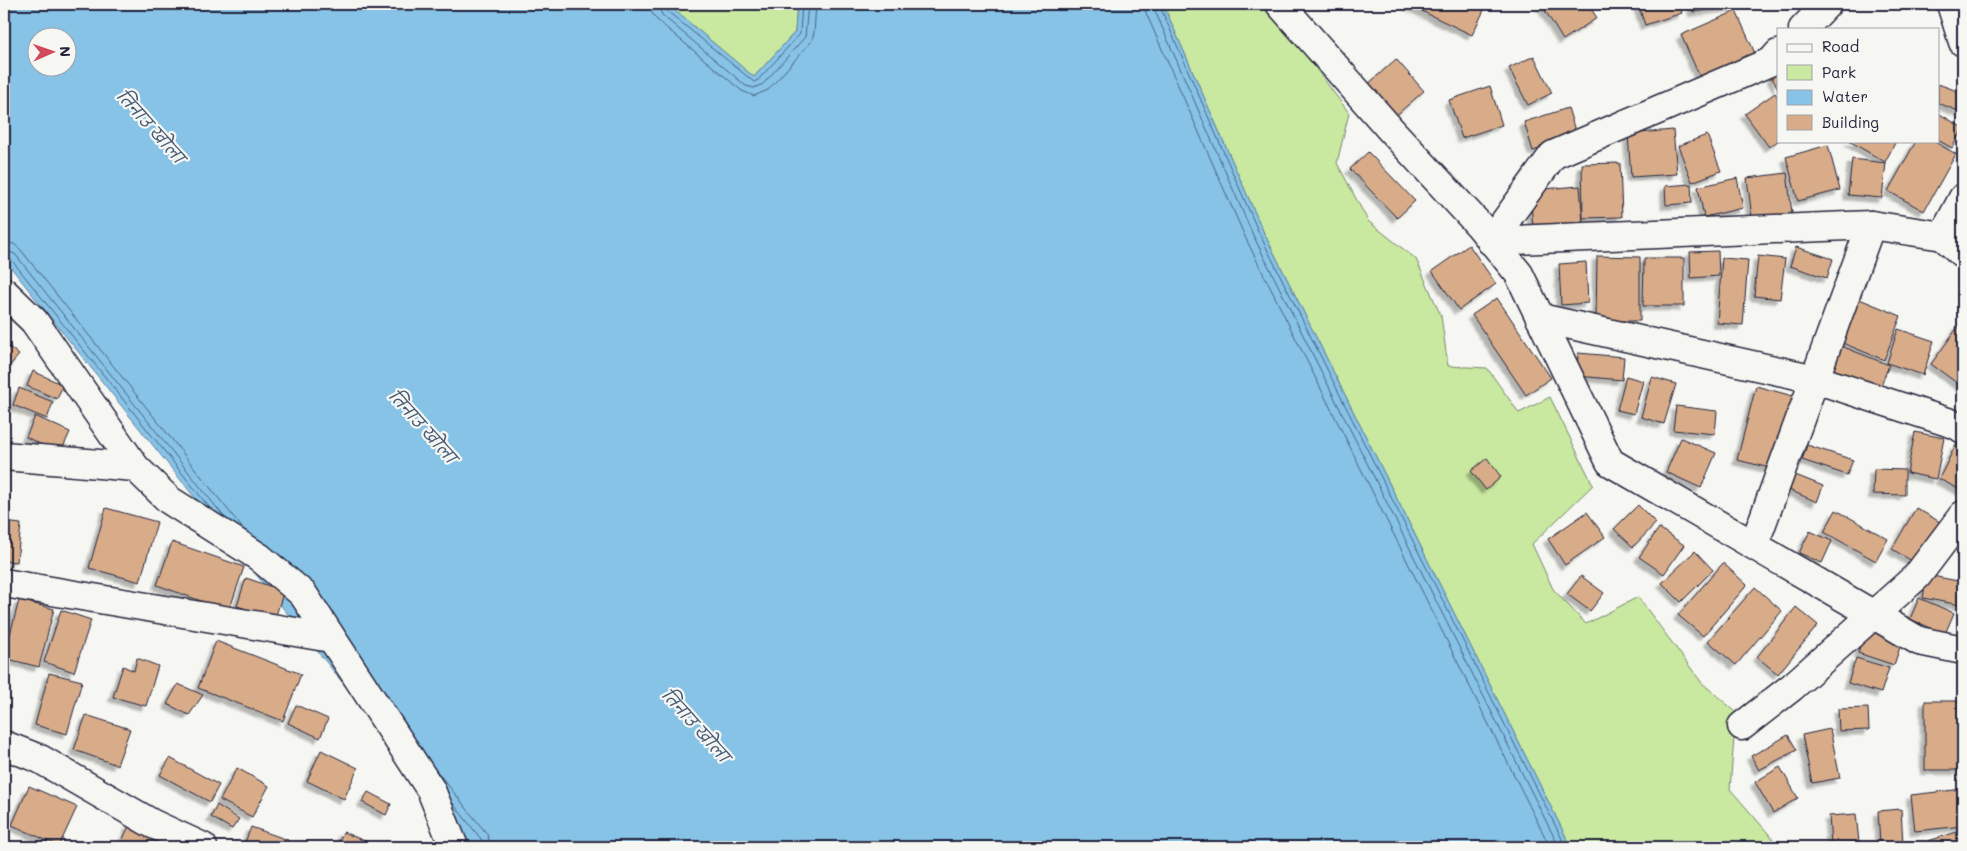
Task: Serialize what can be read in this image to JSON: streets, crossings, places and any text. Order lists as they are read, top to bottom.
{
  "water": ["तिनाउ खोला"],
  "legend": [
    "Road",
    "Park",
    "Water",
    "Building"
  ],
  "north": "right"
}
